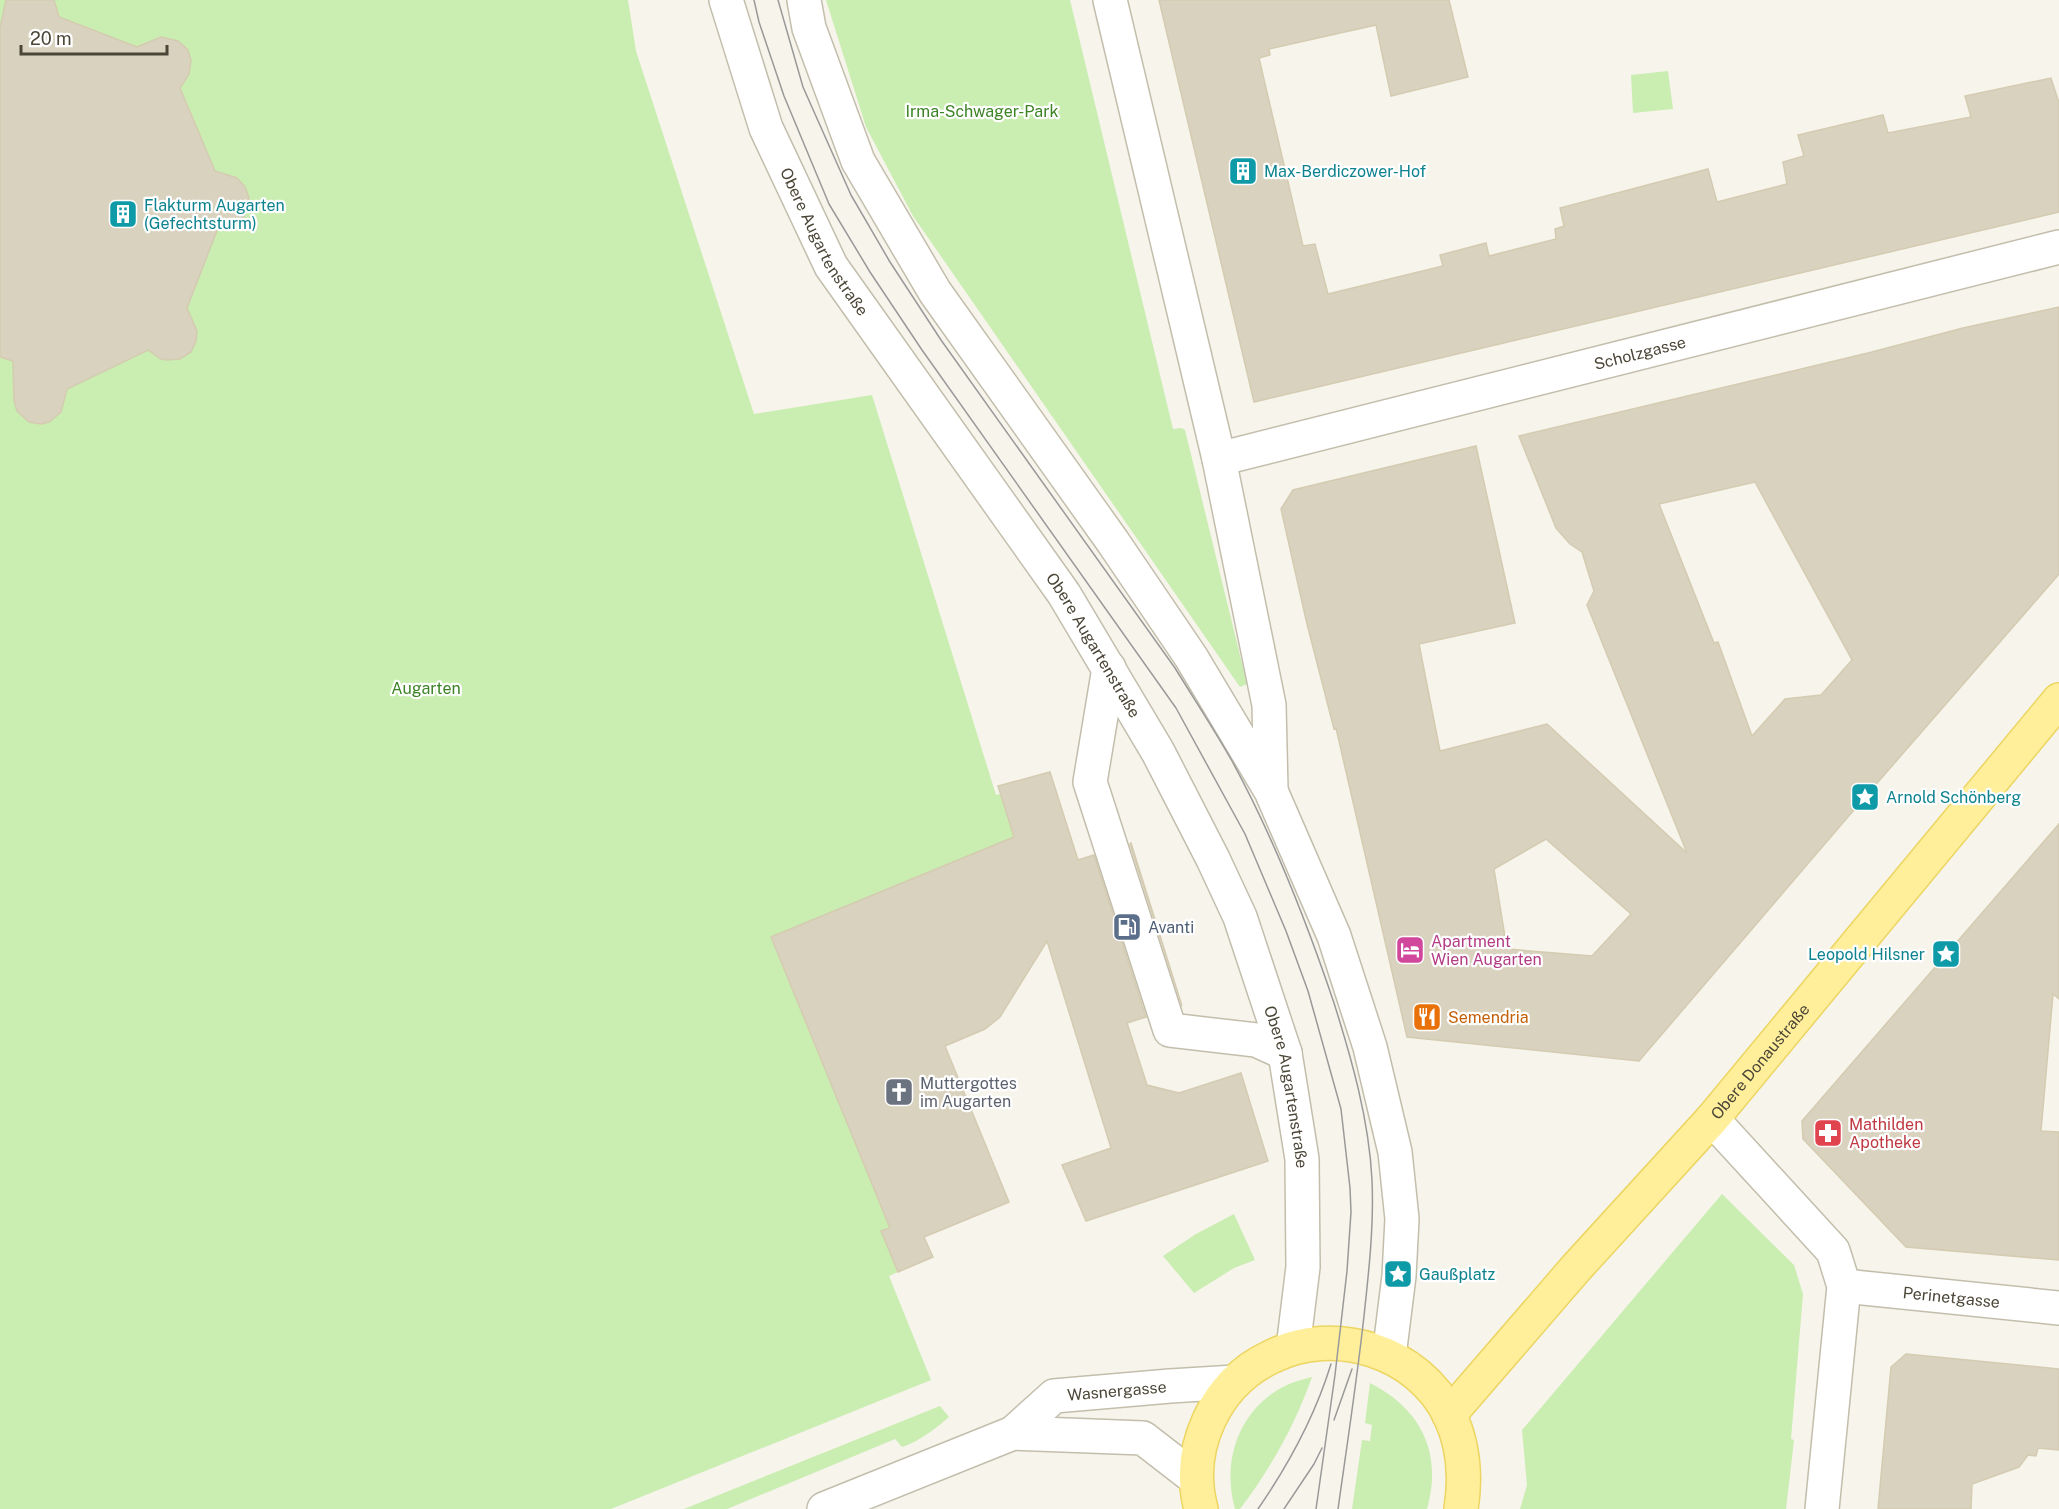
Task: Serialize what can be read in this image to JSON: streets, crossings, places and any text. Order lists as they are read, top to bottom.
{
  "streets": {
    "main road": ["Obere Donaustraße"],
    "street": [
      "Obere Augartenstraße",
      "Scholzgasse",
      "Perinetgasse",
      "Wasnergasse"
    ]
  },
  "parks": ["Irma-Schwager-Park", "Augarten"],
  "places": {
    "building": ["Max-Berdiczower-Hof", "Flakturm Augarten (Gefechtsturm)"],
    "place": ["Arnold Schönberg", "Leopold Hilsner", "Gaußplatz"],
    "fuel station": ["Avanti"],
    "hotel": ["Apartment Wien Augarten"],
    "restaurant": ["Semendria"],
    "church": ["Muttergottes im Augarten"],
    "pharmacy": ["Mathilden Apotheke"]
  },
  "scale_bar": "20 m"
}
